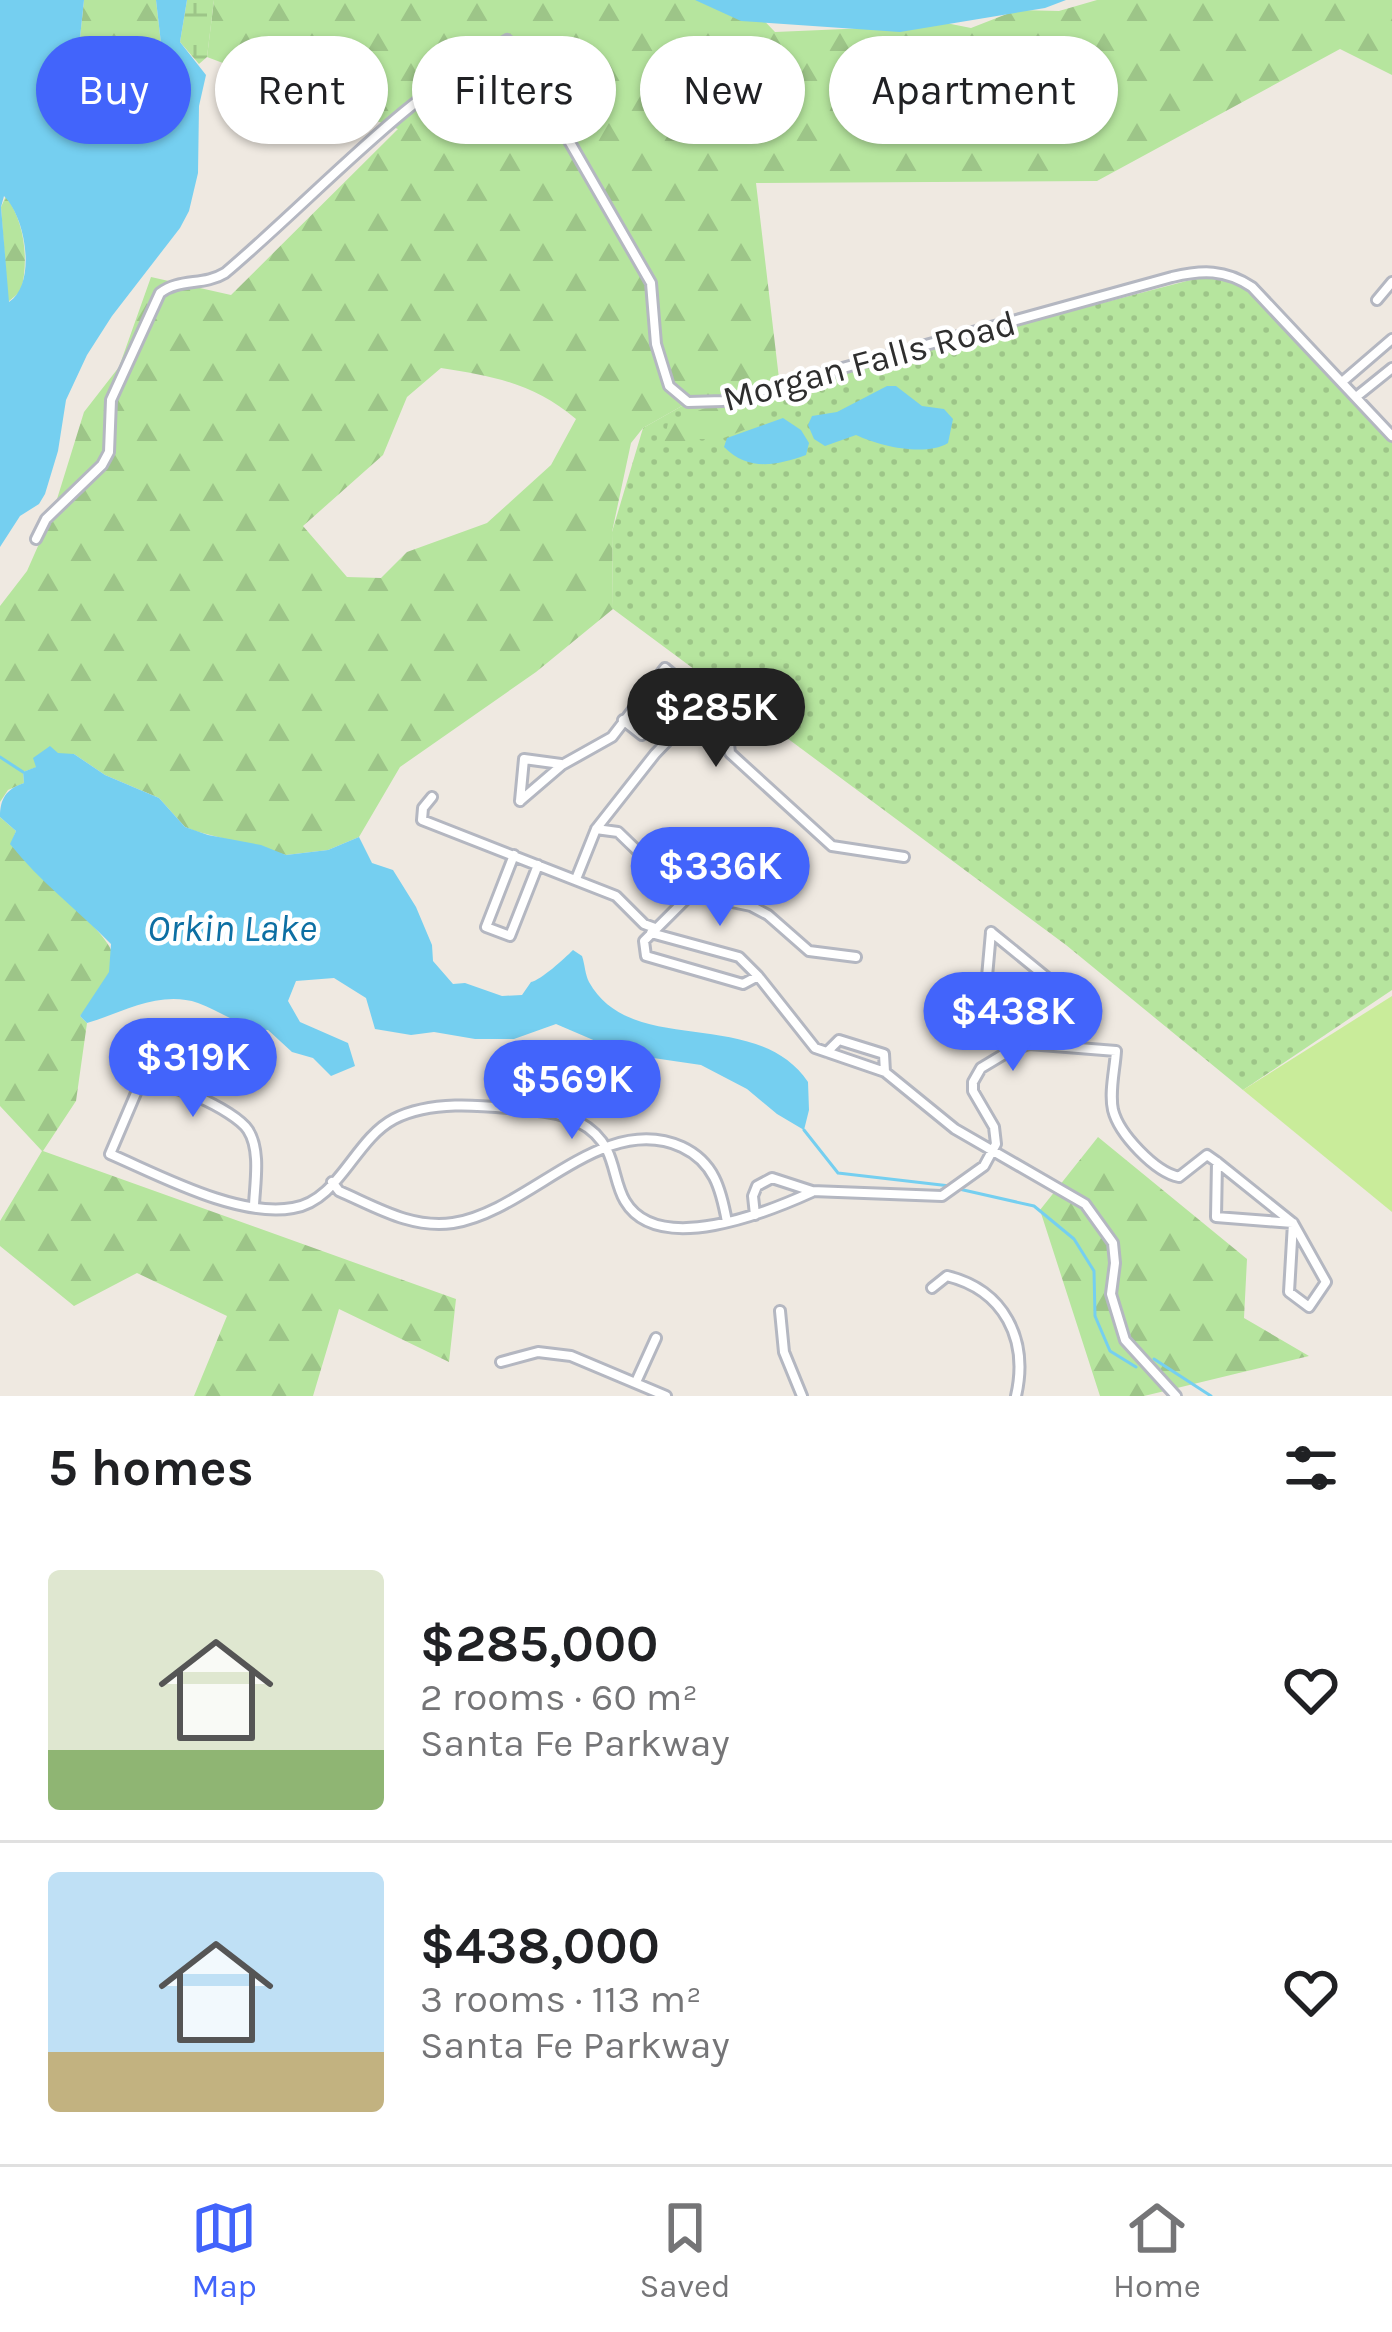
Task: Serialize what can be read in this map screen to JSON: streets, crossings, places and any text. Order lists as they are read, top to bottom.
{
  "streets": {
    "street": ["Morgan Falls Road"]
  },
  "water": ["Orkin Lake"],
  "page": {
    "chip": [
      "Buy",
      "Rent",
      "Filters",
      "New",
      "Apartment"
    ],
    "price": [
      "$285K",
      "$336K",
      "$438K",
      "$319K",
      "$569K"
    ],
    "heading": "5 homes",
    "list": [
      {
        "name": "$285,000",
        "note": "2 rooms · 60 m² · Santa Fe Parkway"
      },
      {
        "name": "$438,000",
        "note": "3 rooms · 113 m² · Santa Fe Parkway"
      }
    ],
    "tabs": ["Map", "Saved", "Home"]
  }
}
